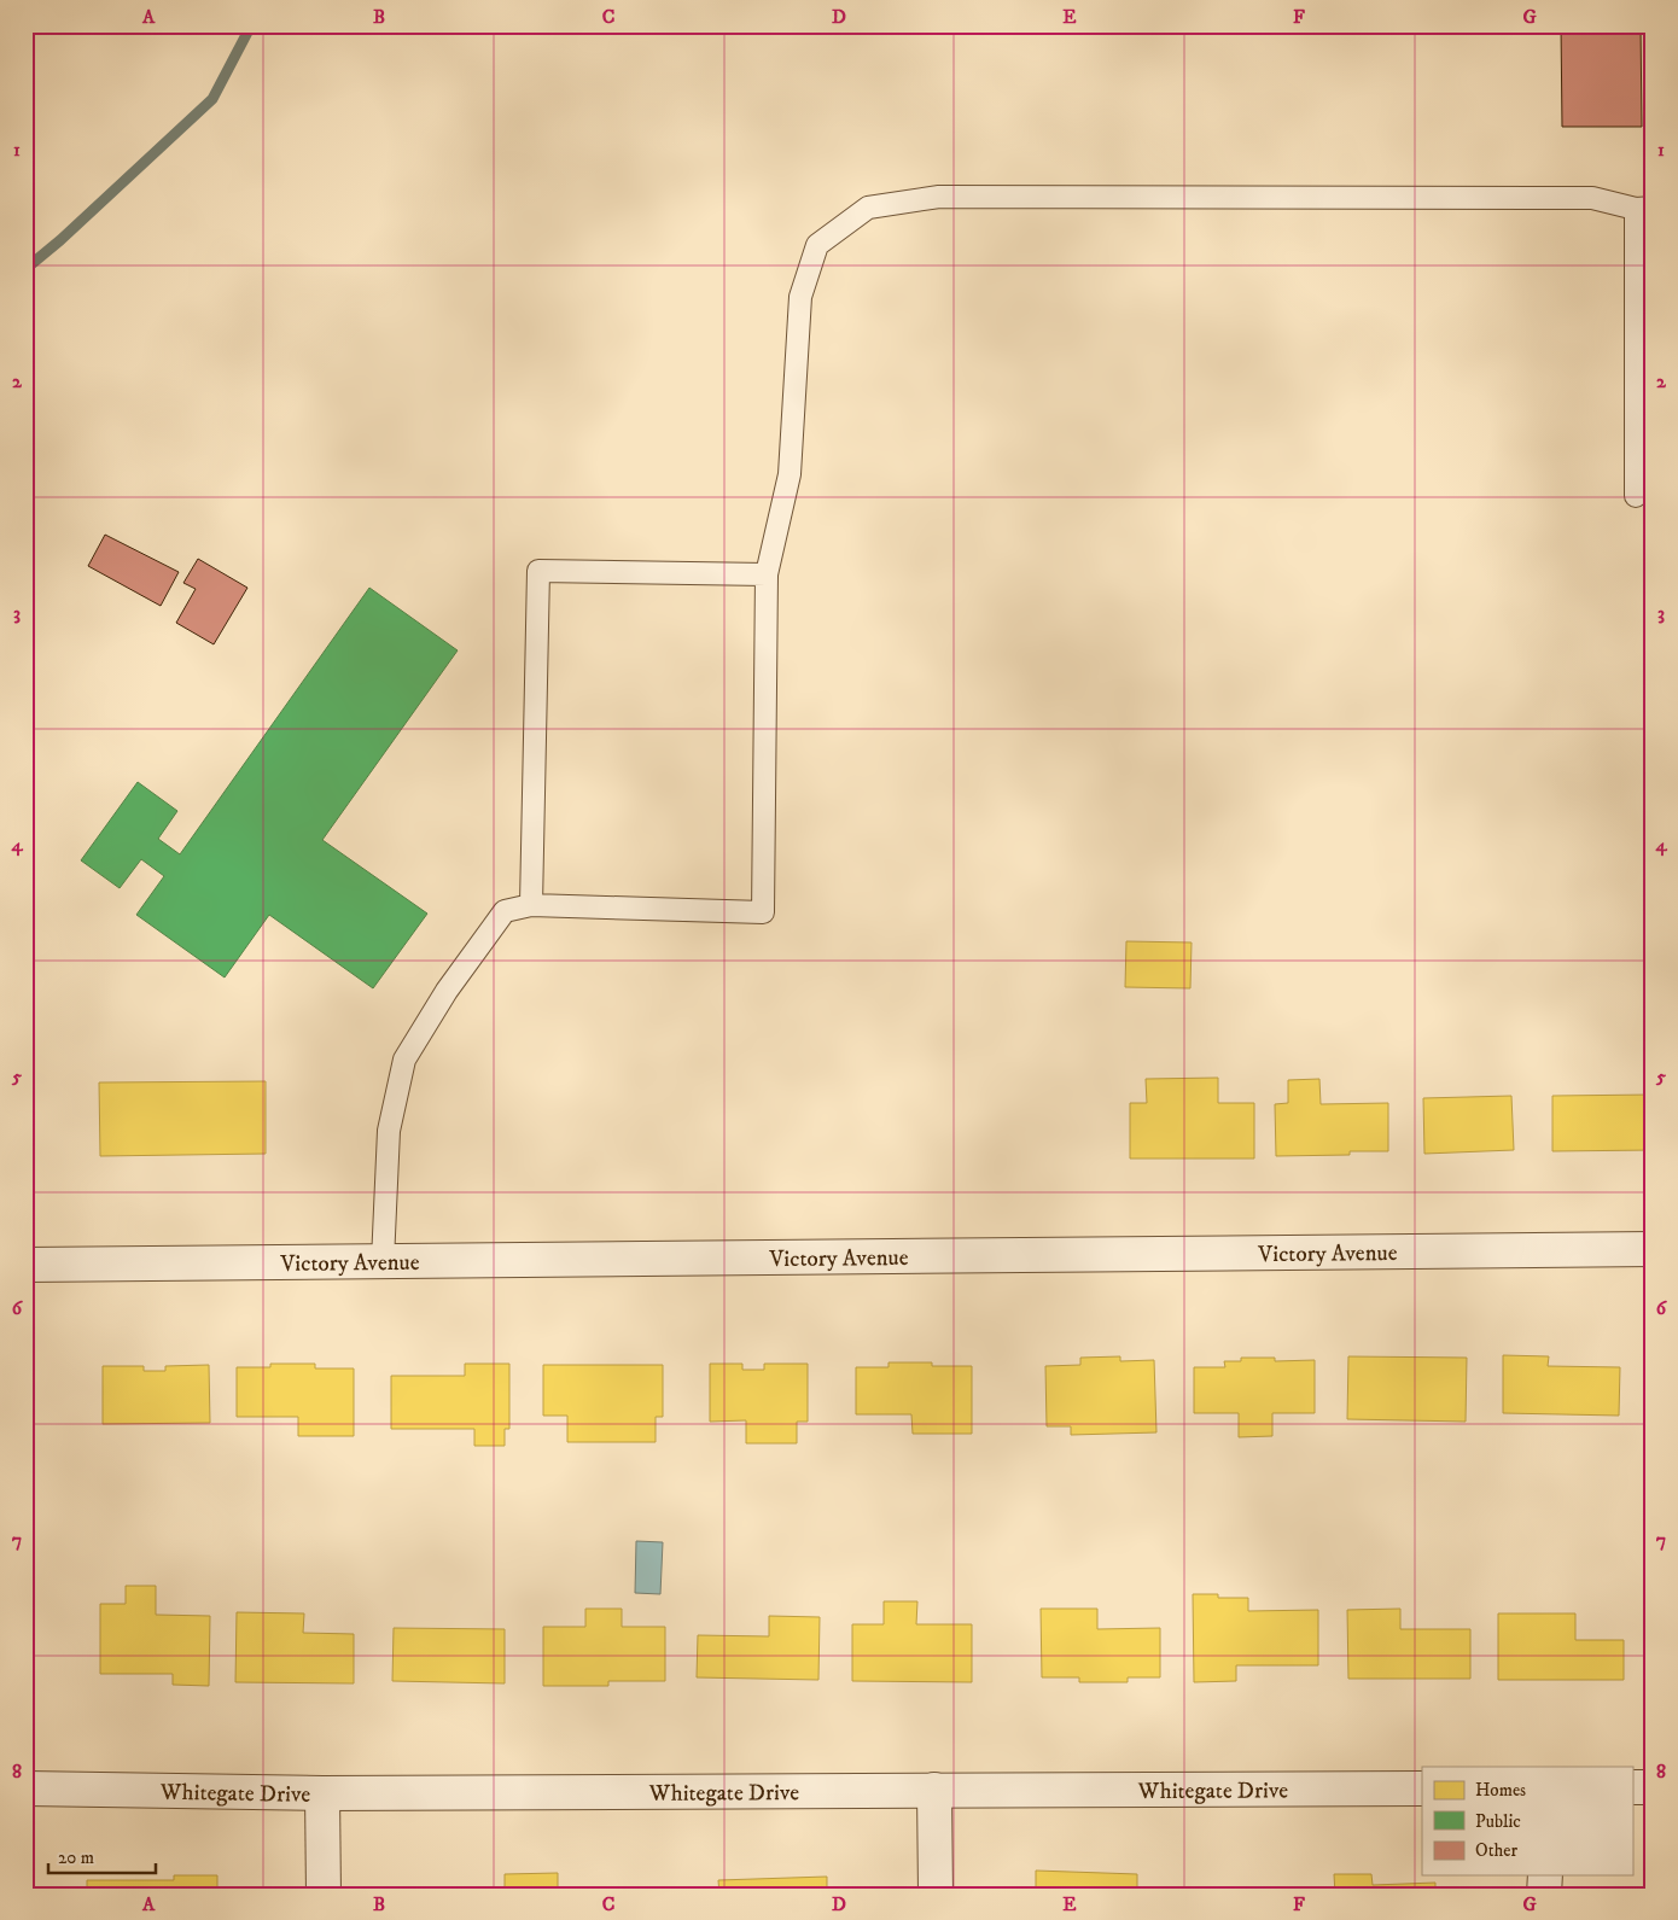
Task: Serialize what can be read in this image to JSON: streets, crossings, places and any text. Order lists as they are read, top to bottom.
{
  "streets": {
    "street": ["Victory Avenue", "Whitegate Drive"]
  },
  "legend": ["Homes", "Public", "Other"],
  "scale_bar": "20 m",
  "grid": {
    "columns": [
      "A",
      "B",
      "C",
      "D",
      "E",
      "F",
      "G"
    ],
    "rows": [
      "1",
      "2",
      "3",
      "4",
      "5",
      "6",
      "7",
      "8"
    ]
  }
}
